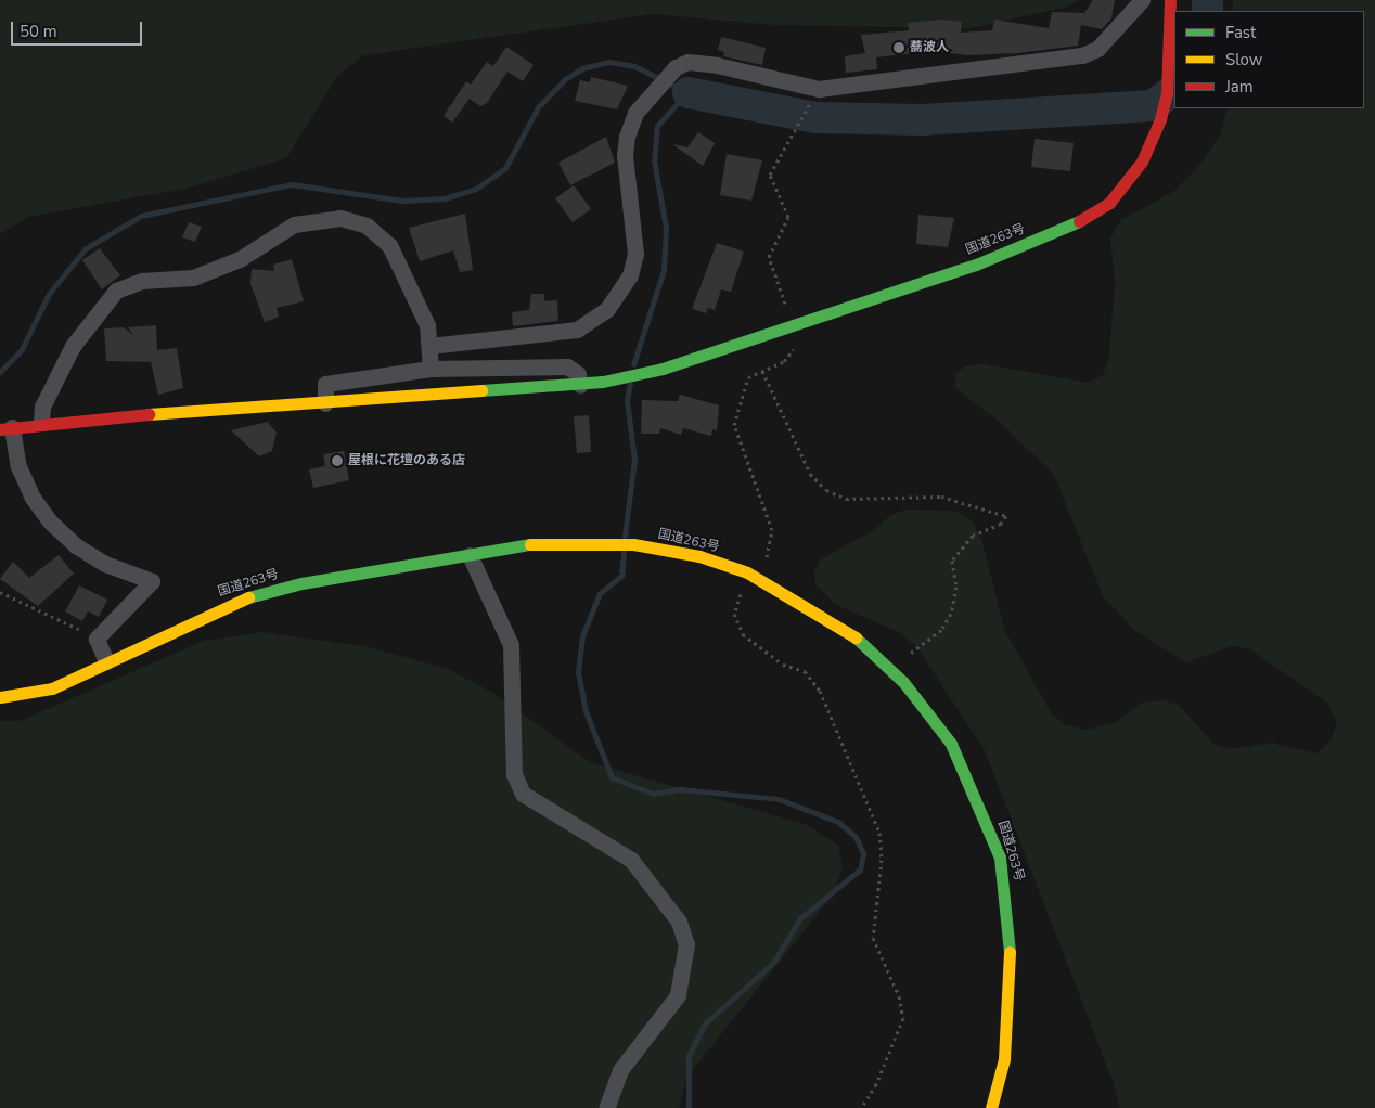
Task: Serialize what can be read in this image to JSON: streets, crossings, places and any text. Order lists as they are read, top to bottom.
{
  "streets": {
    "highway": ["国道263号"]
  },
  "places": ["蕎波人", "屋根に花壇のある店"],
  "legend": ["Fast", "Slow", "Jam"],
  "scale_bar": "50 m"
}
